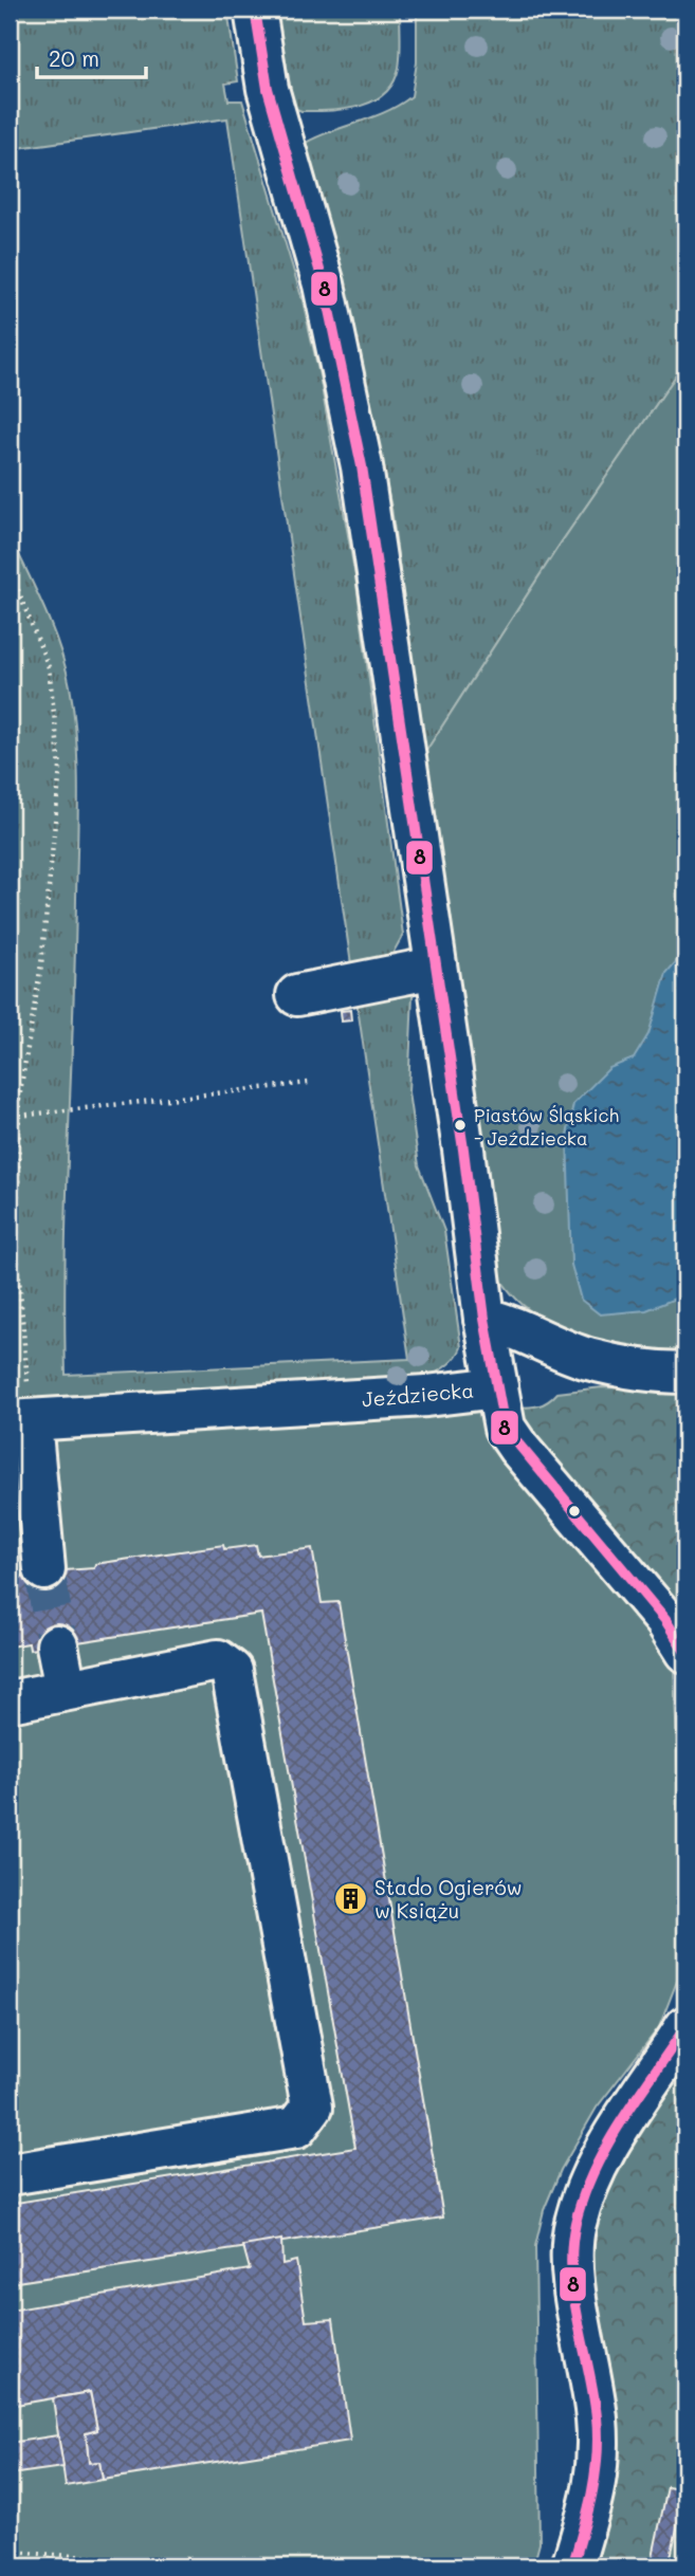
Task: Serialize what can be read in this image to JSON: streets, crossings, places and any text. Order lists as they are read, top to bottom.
{
  "streets": {
    "street": ["Jeździecka"]
  },
  "places": {
    "other": ["Piastów Śląskich - Jeździecka"],
    "building": ["Stado Ogierów w Książu"]
  },
  "lines": ["transit line 8"],
  "scale_bar": "20 m"
}
